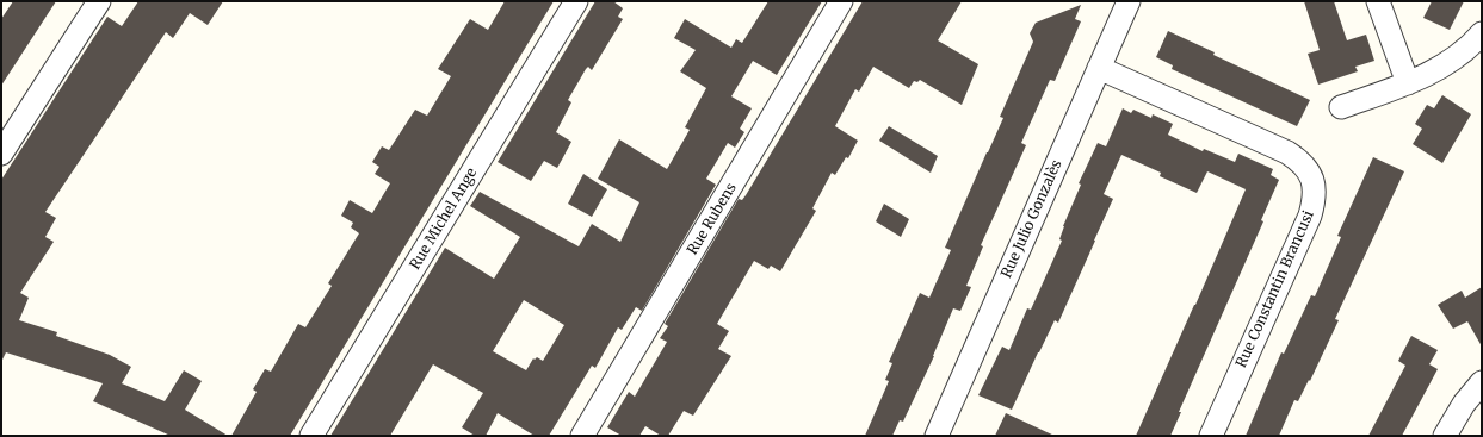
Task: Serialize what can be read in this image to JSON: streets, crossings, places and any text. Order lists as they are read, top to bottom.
{
  "streets": {
    "street": [
      "Rue Michel Ange",
      "Rue Rubens",
      "Rue Julio Gonzalès",
      "Rue Constantin Brancusi"
    ]
  },
  "crossings": [
    ["Rue Julio Gonzalès", "Rue Constantin Brancusi"]
  ]
}
